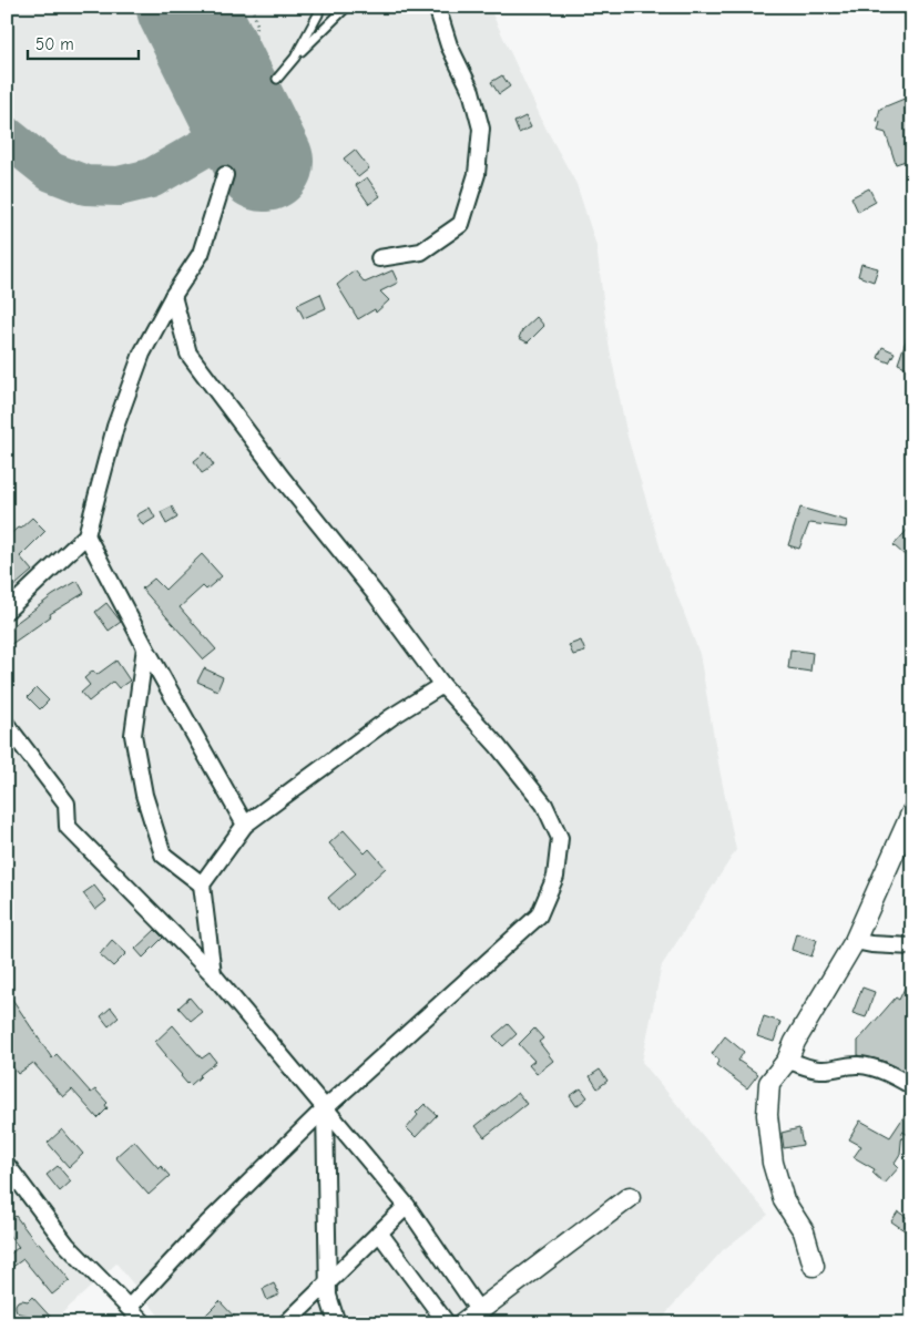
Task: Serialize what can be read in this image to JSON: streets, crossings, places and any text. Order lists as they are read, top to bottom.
{
  "scale_bar": "50 m"
}
